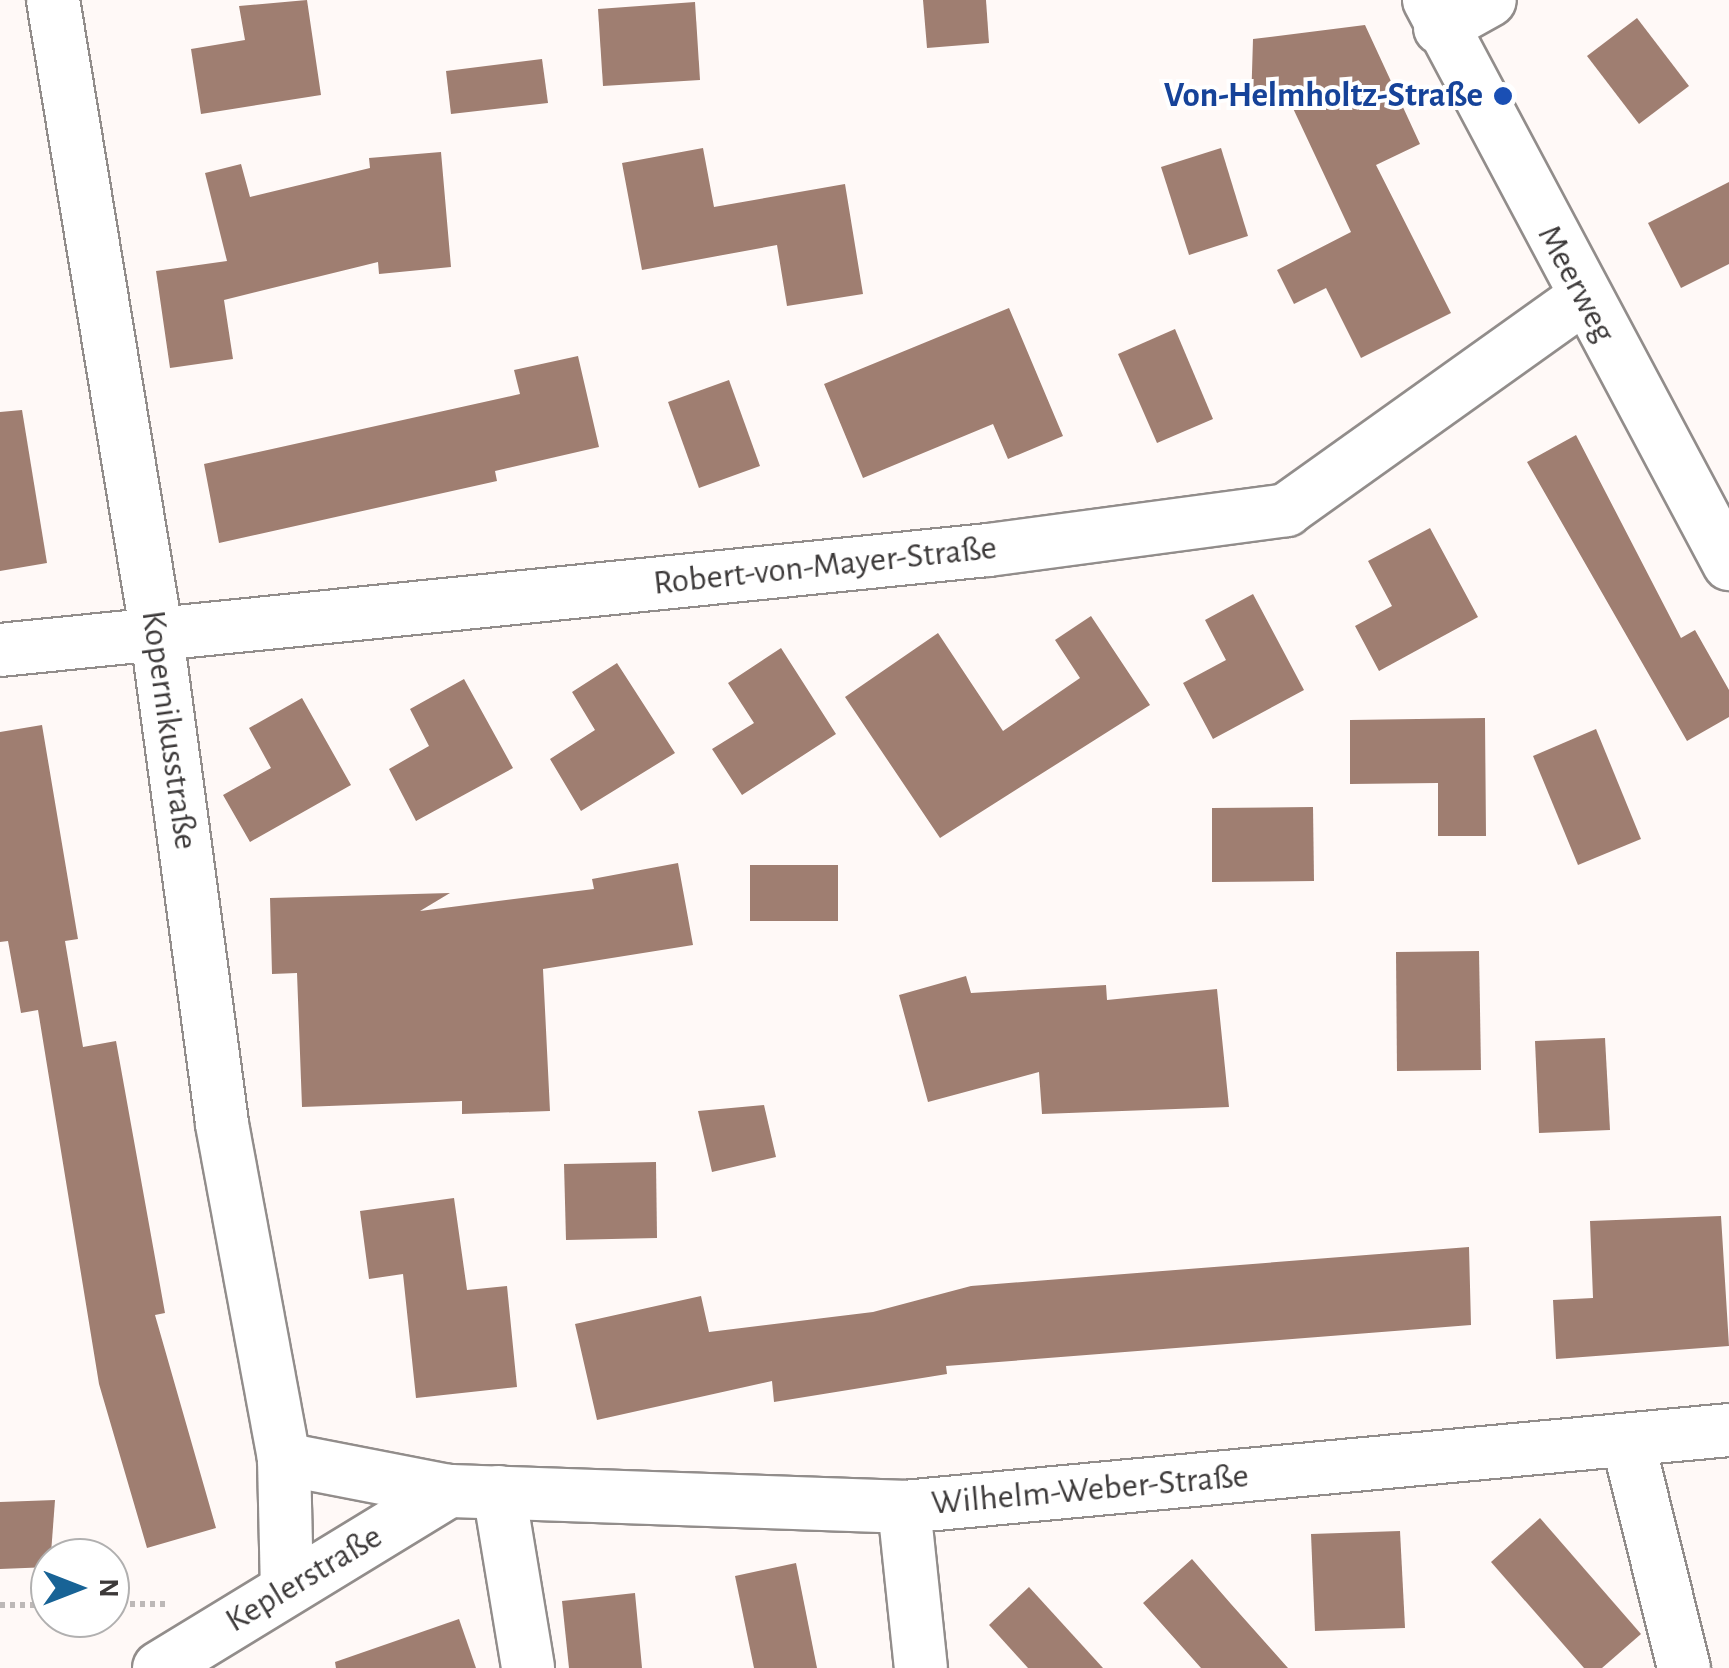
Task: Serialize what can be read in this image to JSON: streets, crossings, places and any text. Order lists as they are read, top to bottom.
{
  "streets": {
    "street": [
      "Meerweg",
      "Robert-von-Mayer-Straße",
      "Kopernikusstraße",
      "Wilhelm-Weber-Straße",
      "Keplerstraße"
    ]
  },
  "crossings": [
    ["Meerweg", "Robert-von-Mayer-Straße"],
    ["Robert-von-Mayer-Straße", "Kopernikusstraße"],
    ["Kopernikusstraße", "Keplerstraße"],
    ["Wilhelm-Weber-Straße", "Keplerstraße"]
  ],
  "places": ["Von-Helmholtz-Straße"],
  "north": "right"
}
